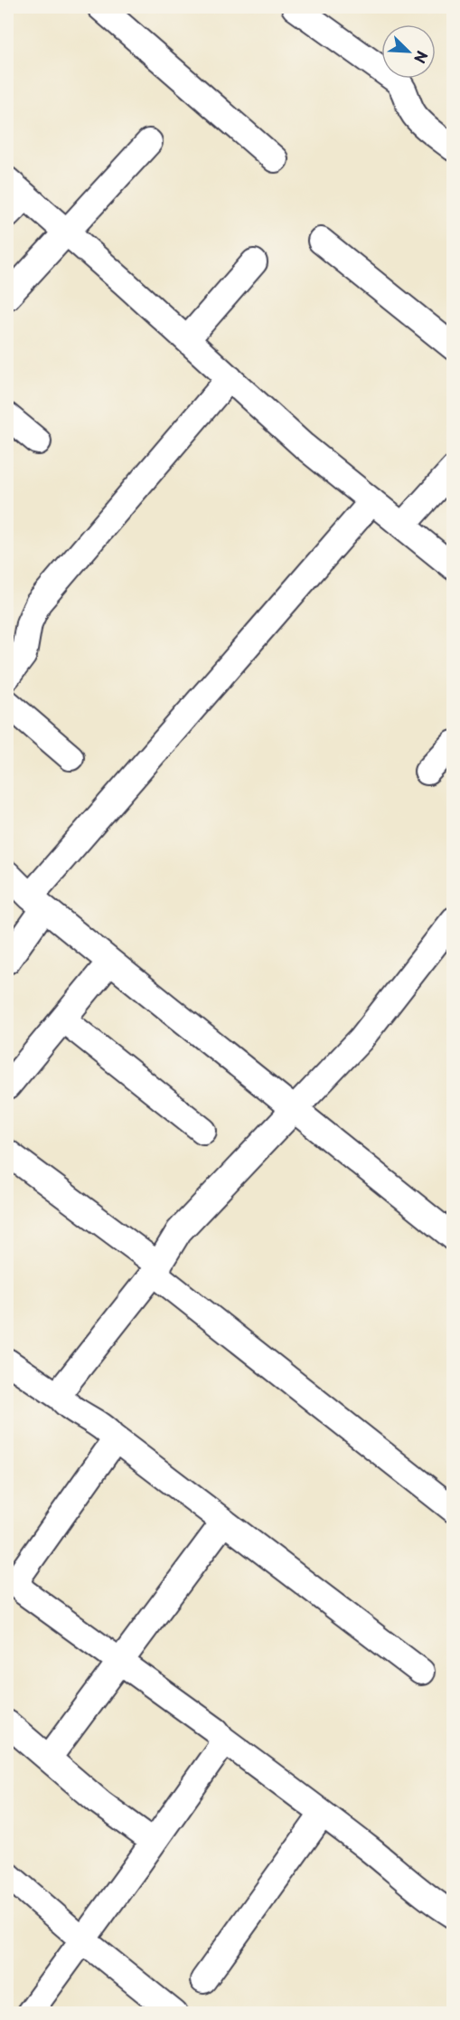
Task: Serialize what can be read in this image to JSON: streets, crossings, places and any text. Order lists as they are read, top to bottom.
{
  "north": "bottom right"
}
